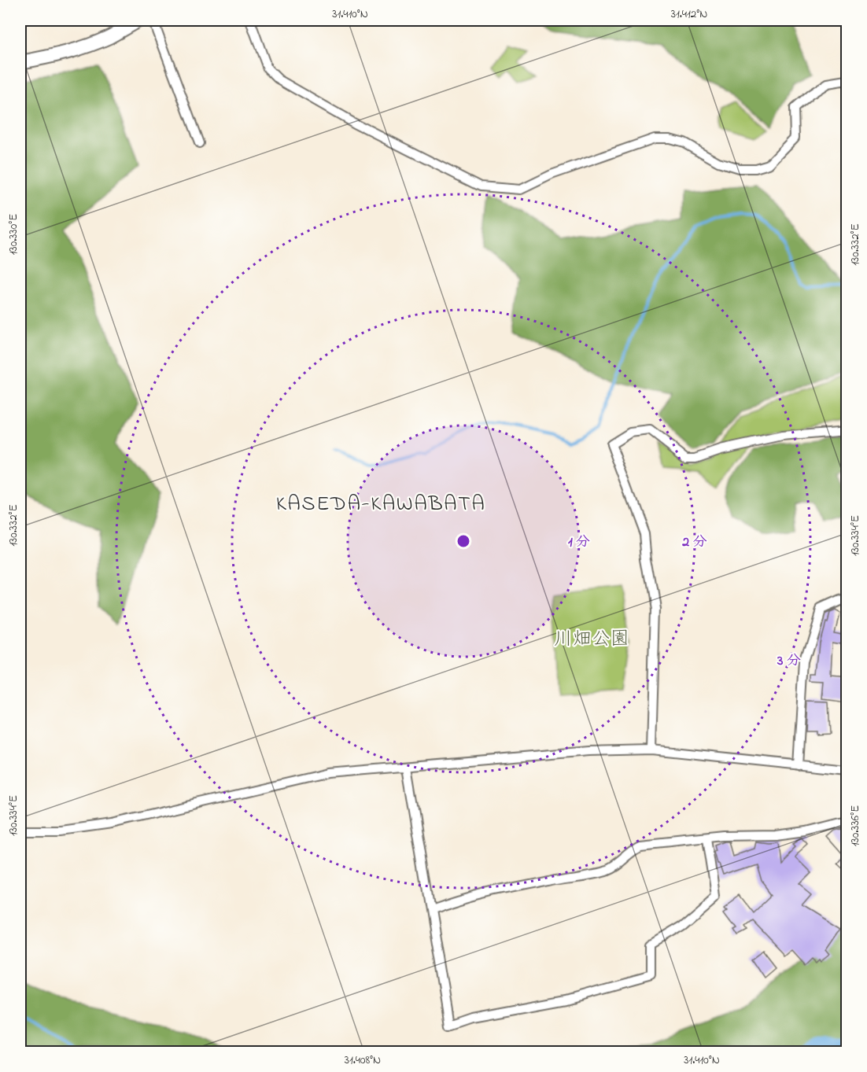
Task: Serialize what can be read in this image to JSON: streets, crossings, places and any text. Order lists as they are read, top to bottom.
{
  "districts": ["KASEDA-KAWABATA"],
  "parks": ["川畑公園"],
  "coordinates": [
    "31.410°N",
    "31.412°N",
    "130.330°E",
    "130.332°E",
    "130.334°E",
    "130.336°E",
    "31.408°N"
  ],
  "rings": ["1 分", "2 分", "3 分"]
}
